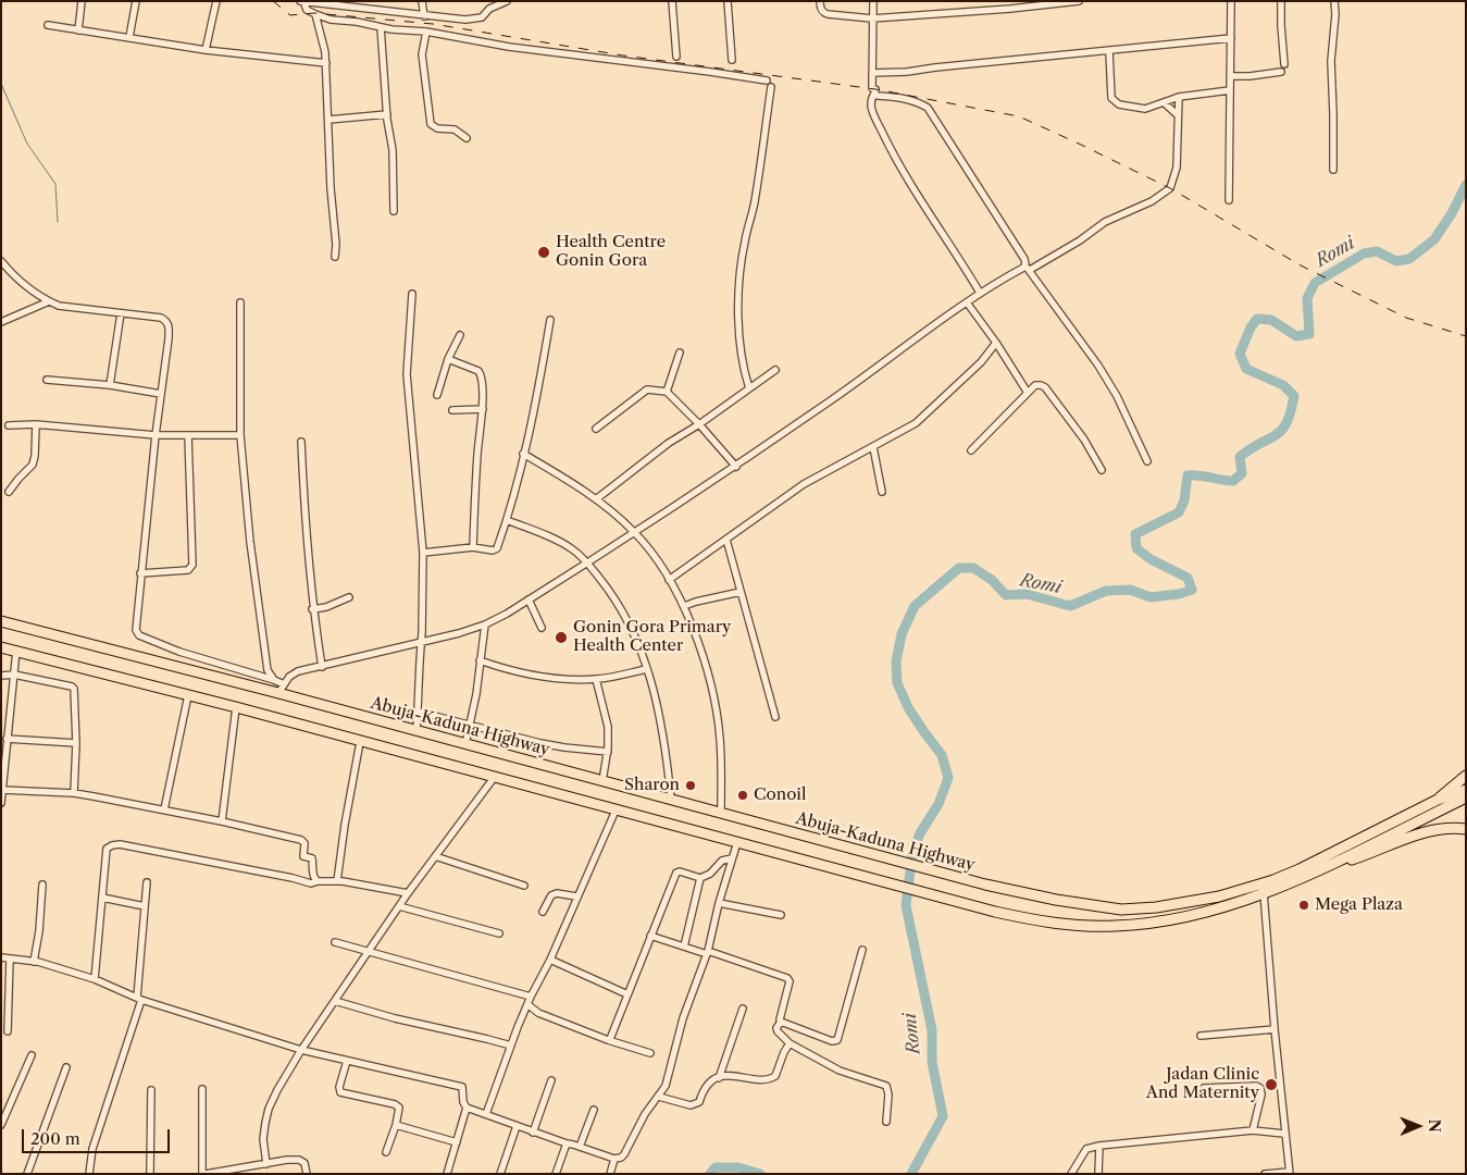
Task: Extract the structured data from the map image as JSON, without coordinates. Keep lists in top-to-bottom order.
{
  "streets": {
    "highway": ["Abuja-Kaduna Highway"]
  },
  "water": ["Romi"],
  "places": [
    "Health Centre Gonin Gora",
    "Gonin Gora Primary Health Center",
    "Sharon",
    "Conoil",
    "Mega Plaza",
    "Jadan Clinic And Maternity"
  ],
  "scale_bar": "200 m",
  "north": "right"
}
